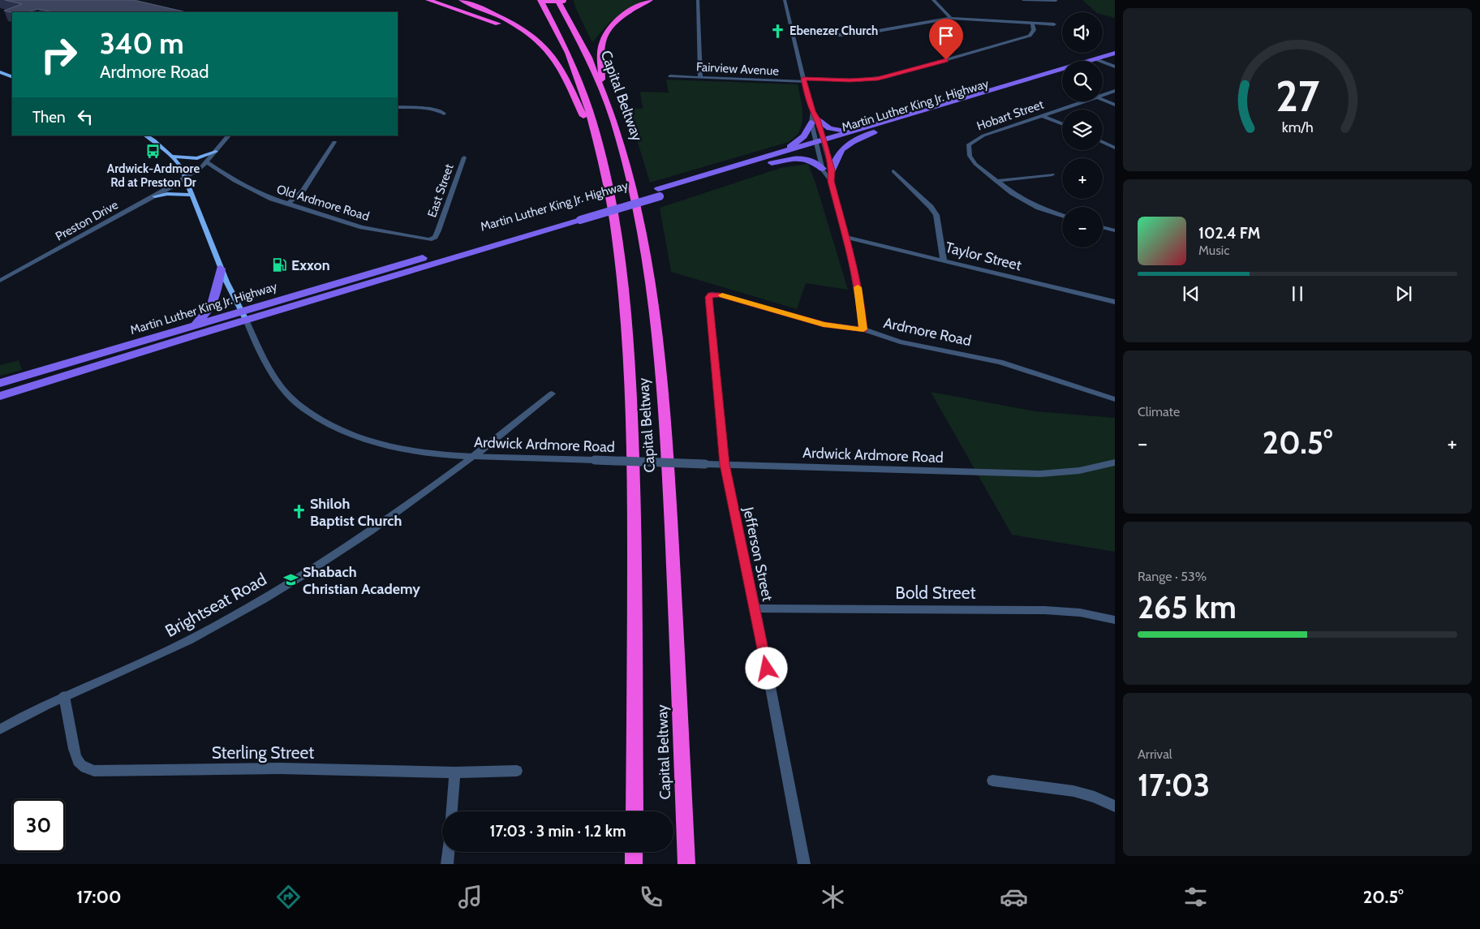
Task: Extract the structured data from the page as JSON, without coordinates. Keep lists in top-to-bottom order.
{
  "streets": {
    "highway": ["Capital Beltway"],
    "main road": ["Martin Luther King Jr. Highway", "Ardwick Ardmore Road"],
    "street": [
      "Fairview Avenue",
      "Hobart Street",
      "East Street",
      "Old Ardmore Road",
      "Preston Drive",
      "Taylor Street",
      "Ardmore Road",
      "Jefferson Street",
      "Bold Street",
      "Brightseat Road",
      "Sterling Street"
    ]
  },
  "crossings": [
    ["Martin Luther King Jr. Highway", "Ardwick Ardmore Road"],
    ["East Street", "Old Ardmore Road"],
    ["Old Ardmore Road", "Preston Drive"],
    ["Preston Drive", "Ardwick Ardmore Road"],
    ["Ardmore Road", "Jefferson Street"],
    ["Ardwick Ardmore Road", "Jefferson Street"],
    ["Ardwick Ardmore Road", "Brightseat Road"],
    ["Jefferson Street", "Bold Street"],
    ["Brightseat Road", "Sterling Street"]
  ],
  "places": {
    "church": ["Ebenezer Church", "Shiloh Baptist Church"],
    "bus stop": ["Ardwick-Ardmore Rd at Preston Dr"],
    "fuel station": ["Exxon"],
    "school or university": ["Shabach Christian Academy"]
  },
  "page": {
    "map_buttons": ["+", "−"],
    "turn": ["340 m", "Ardmore Road"],
    "then": "Then",
    "song": ["102.4 FM", "Music"],
    "tile": [
      "Climate",
      ["Range · 53%", "265 km"],
      ["Arrival", "17:03"]
    ],
    "heat": ["−", "20.5°", "+"],
    "limit": "30",
    "trip": "17:03 · 3 min · 1.2 km",
    "tabs": ["17:00", "20.5°"],
    "gauge": ["27", "km/h"]
  }
}
